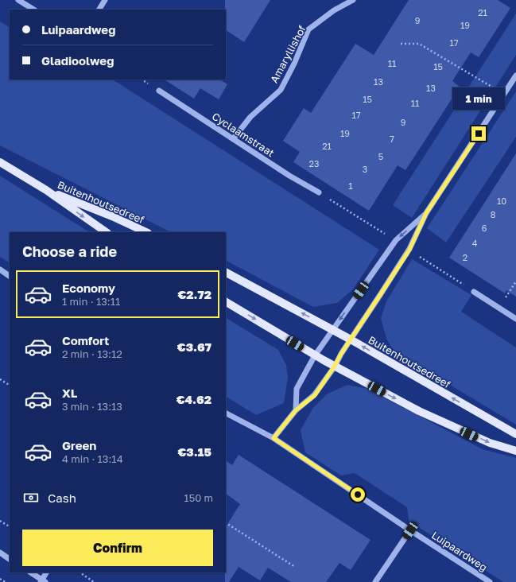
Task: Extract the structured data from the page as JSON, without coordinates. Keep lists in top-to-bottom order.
{
  "streets": {
    "main road": ["Buitenhoutsedreef"],
    "street": ["Amaryllishof", "Cyclaamstraat", "Luipaardweg"]
  },
  "crossings": [
    ["Amaryllishof", "Cyclaamstraat"]
  ],
  "house_numbers": [
    "21",
    "9",
    "19",
    "17",
    "11",
    "15",
    "13",
    "13",
    "15",
    "11",
    "17",
    "9",
    "19",
    "7",
    "21",
    "5",
    "23",
    "3",
    "1",
    "10",
    "8",
    "6",
    "4",
    "2"
  ],
  "page": {
    "banner": ["Luipaardweg", "Gladioolweg"],
    "bubble": "1 min",
    "heading": "Choose a ride",
    "list": [
      {
        "name": "Economy",
        "note": "1 min · 13:11",
        "value": "€2.72"
      },
      {
        "name": "Comfort",
        "note": "2 min · 13:12",
        "value": "€3.67"
      },
      {
        "name": "XL",
        "note": "3 min · 13:13",
        "value": "€4.62"
      },
      {
        "name": "Green",
        "note": "4 min · 13:14",
        "value": "€3.15"
      }
    ],
    "pay": ["Cash", "150 m"],
    "buttons": "Confirm"
  }
}
